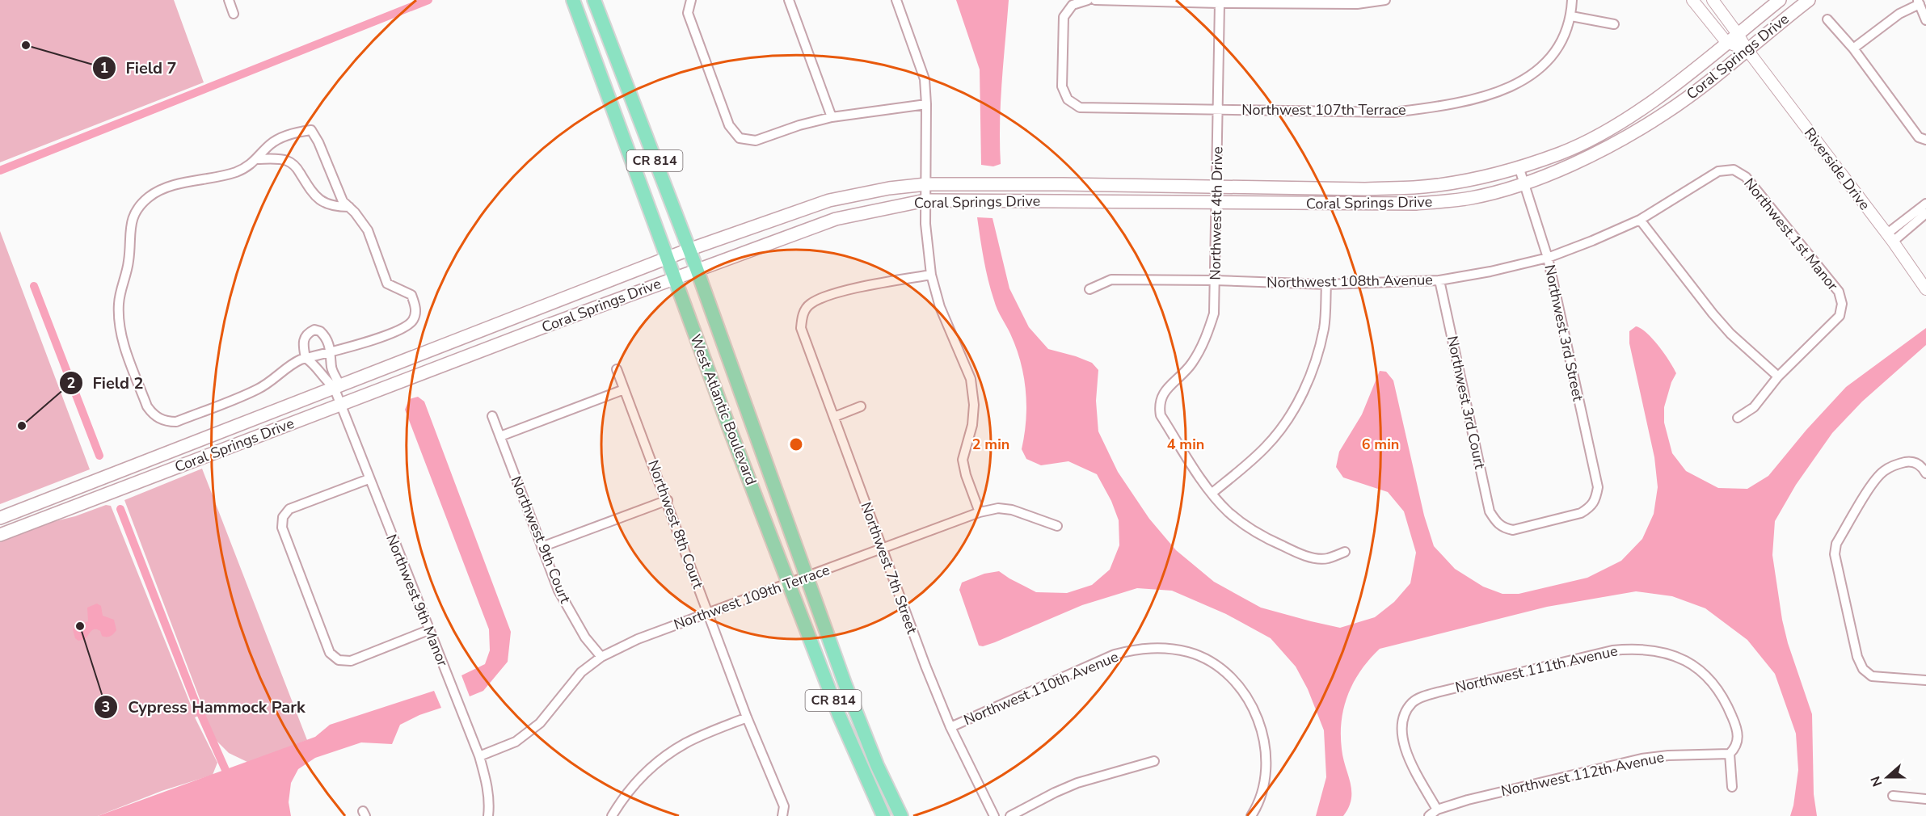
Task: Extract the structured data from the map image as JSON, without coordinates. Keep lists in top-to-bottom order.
{
  "streets": {
    "main road": ["Coral Springs Drive", "CR 814", "West Atlantic Boulevard"],
    "street": [
      "Northwest 107th Terrace",
      "Riverside Drive",
      "Northwest 4th Drive",
      "Northwest 1st Manor",
      "Northwest 108th Avenue",
      "Northwest 3rd Street",
      "Northwest 3rd Court",
      "Northwest 8th Court",
      "Northwest 9th Court",
      "Northwest 7th Street",
      "Northwest 109th Terrace",
      "Northwest 9th Manor",
      "Northwest 111th Avenue",
      "Northwest 110th Avenue",
      "Northwest 112th Avenue"
    ]
  },
  "crossings": [
    ["Coral Springs Drive", "Riverside Drive"],
    ["Coral Springs Drive", "Northwest 4th Drive"],
    ["Coral Springs Drive", "Northwest 3rd Street"],
    ["Coral Springs Drive", "West Atlantic Boulevard"],
    ["Coral Springs Drive", "Northwest 9th Manor"],
    ["Northwest 107th Terrace", "Northwest 4th Drive"],
    ["Northwest 4th Drive", "Northwest 108th Avenue"],
    ["Northwest 1st Manor", "Northwest 108th Avenue"],
    ["Northwest 108th Avenue", "Northwest 3rd Street"],
    ["Northwest 108th Avenue", "Northwest 3rd Court"],
    ["Northwest 3rd Street", "Northwest 3rd Court"],
    ["West Atlantic Boulevard", "Northwest 109th Terrace"],
    ["Northwest 8th Court", "Northwest 109th Terrace"],
    ["Northwest 9th Court", "Northwest 109th Terrace"],
    ["Northwest 7th Street", "Northwest 109th Terrace"],
    ["Northwest 7th Street", "Northwest 110th Avenue"],
    ["Northwest 109th Terrace", "Northwest 9th Manor"],
    ["Northwest 111th Avenue", "Northwest 112th Avenue"]
  ],
  "places": ["Field 7", "Field 2", "Cypress Hammock Park"],
  "north": "left",
  "rings": ["2 min", "4 min", "6 min"]
}
